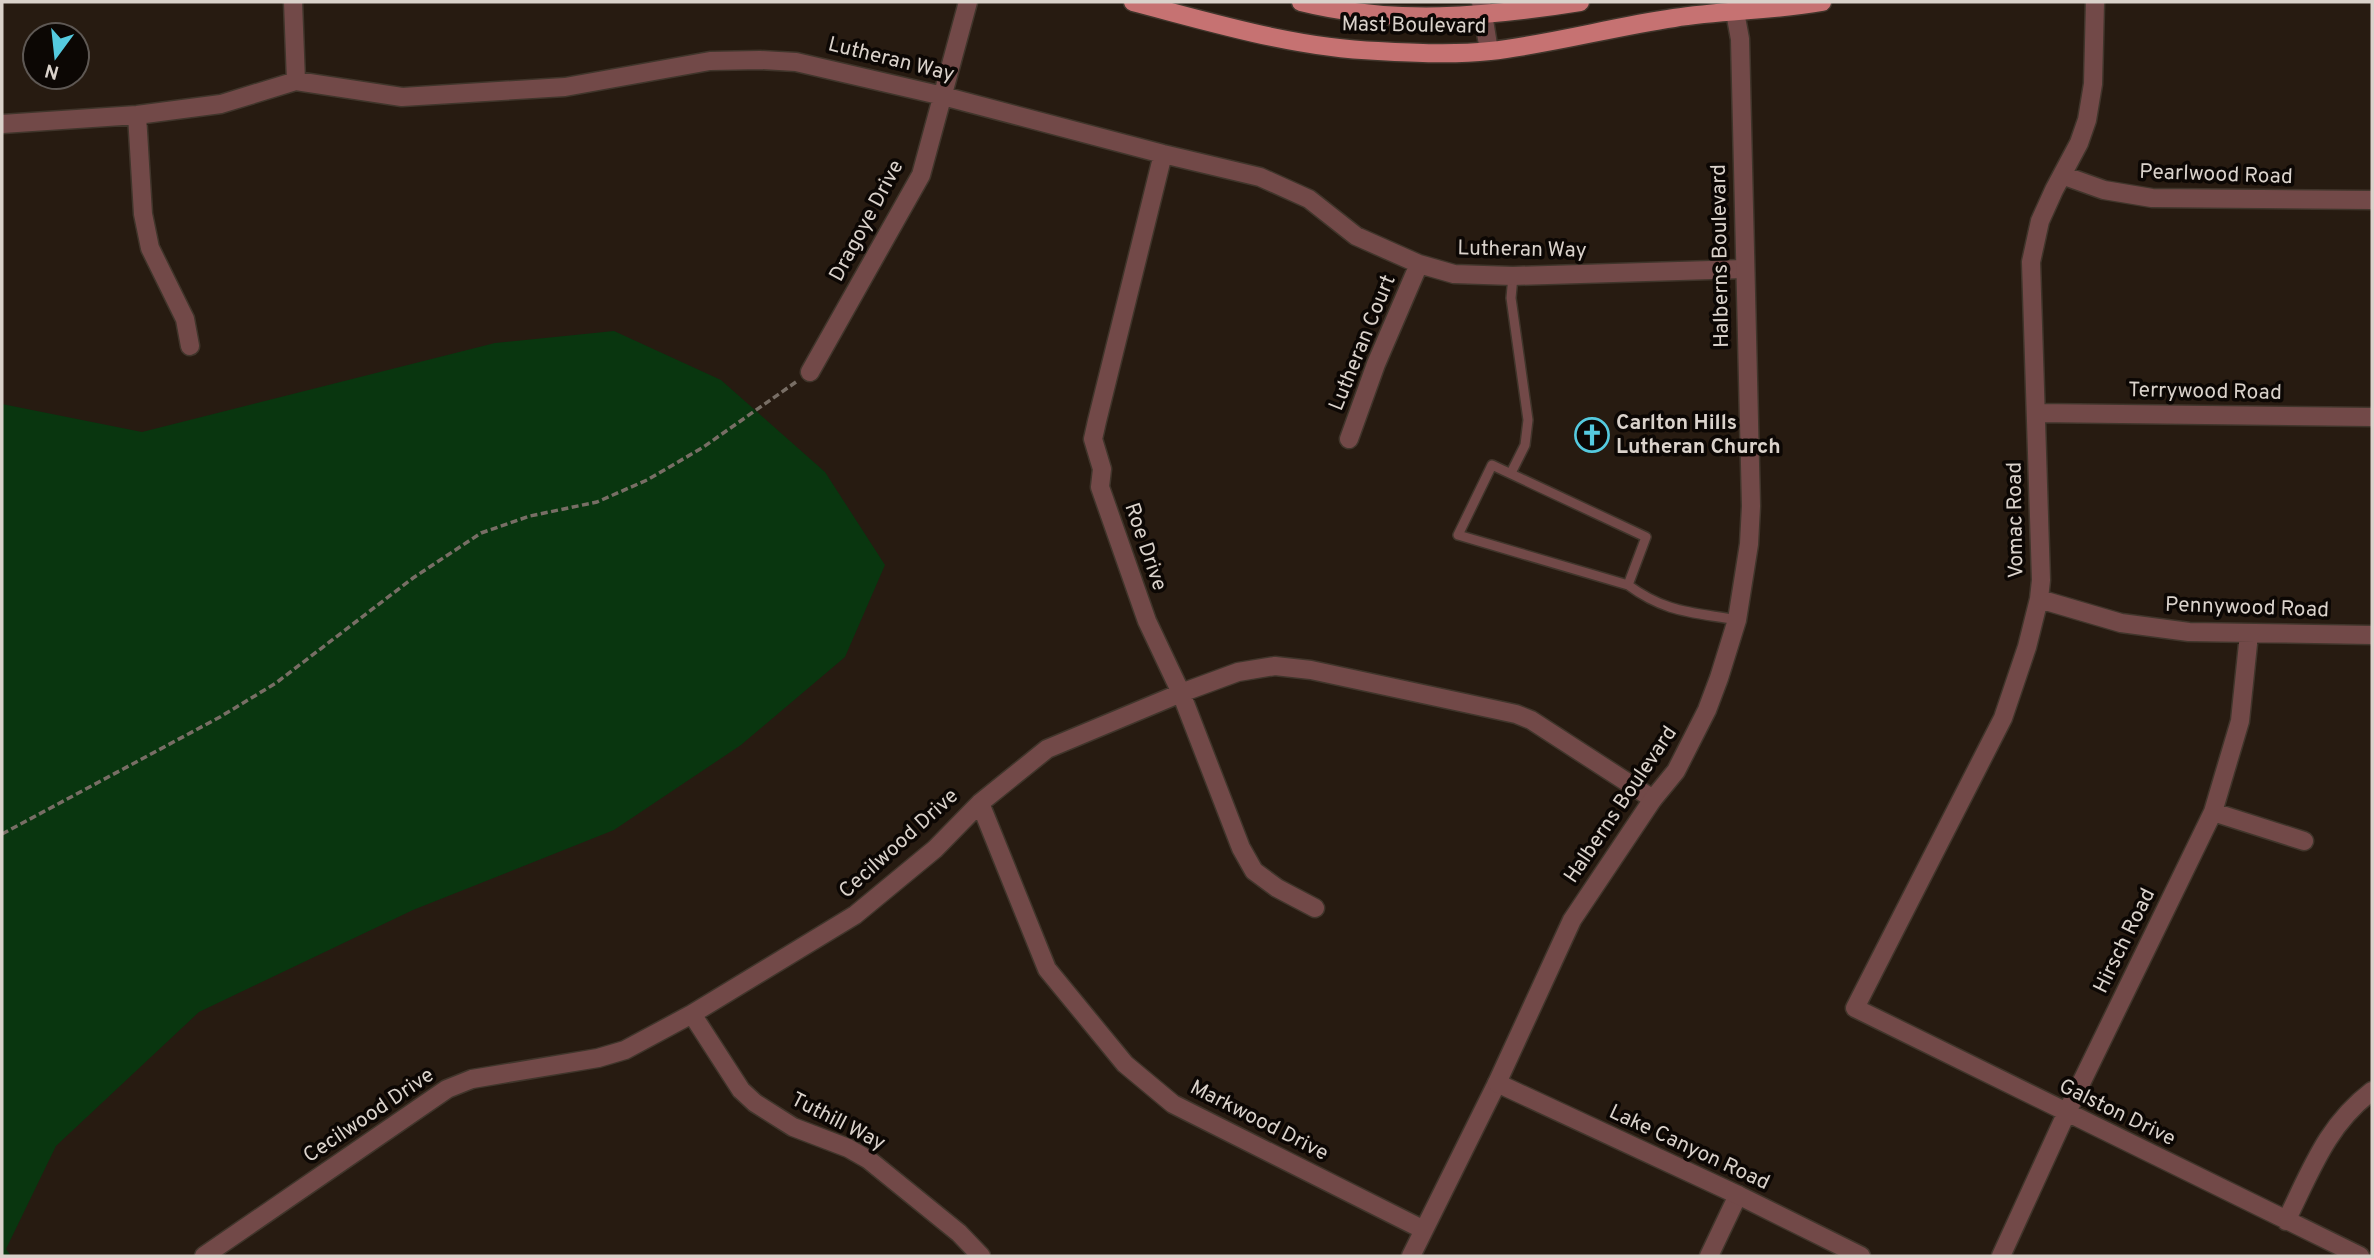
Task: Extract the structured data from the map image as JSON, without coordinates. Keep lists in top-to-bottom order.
{
  "streets": {
    "main road": ["Mast Boulevard"],
    "street": [
      "Lutheran Way",
      "Pearlwood Road",
      "Dragoye Drive",
      "Halberns Boulevard",
      "Lutheran Court",
      "Terrywood Road",
      "Vomac Road",
      "Roe Drive",
      "Pennywood Road",
      "Cecilwood Drive",
      "Hirsch Road",
      "Galston Drive",
      "Markwood Drive",
      "Tuthill Way",
      "Lake Canyon Road"
    ]
  },
  "crossings": [
    ["Mast Boulevard", "Halberns Boulevard"],
    ["Lutheran Way", "Dragoye Drive"],
    ["Lutheran Way", "Halberns Boulevard"],
    ["Lutheran Way", "Lutheran Court"],
    ["Lutheran Way", "Roe Drive"],
    ["Pearlwood Road", "Vomac Road"],
    ["Halberns Boulevard", "Cecilwood Drive"],
    ["Halberns Boulevard", "Markwood Drive"],
    ["Halberns Boulevard", "Lake Canyon Road"],
    ["Terrywood Road", "Vomac Road"],
    ["Vomac Road", "Pennywood Road"],
    ["Vomac Road", "Galston Drive"],
    ["Roe Drive", "Cecilwood Drive"],
    ["Pennywood Road", "Hirsch Road"],
    ["Cecilwood Drive", "Markwood Drive"],
    ["Cecilwood Drive", "Tuthill Way"],
    ["Hirsch Road", "Galston Drive"]
  ],
  "places": {
    "church": ["Carlton Hills Lutheran Church"]
  },
  "north": "bottom"
}
